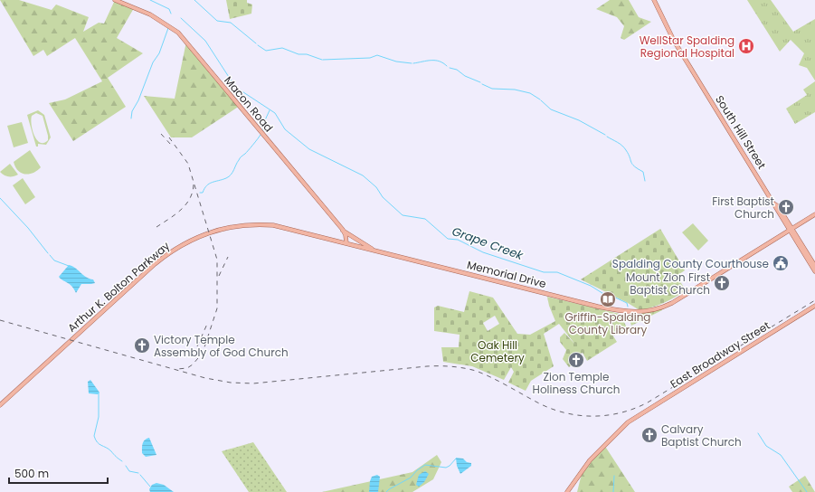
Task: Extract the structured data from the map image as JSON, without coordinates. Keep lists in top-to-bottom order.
{
  "streets": {
    "main road": [
      "Macon Road",
      "South Hill Street",
      "Memorial Drive",
      "Arthur K. Bolton Parkway",
      "East Broadway Street"
    ]
  },
  "crossings": [
    ["Macon Road", "Memorial Drive"],
    ["South Hill Street", "Memorial Drive"],
    ["Memorial Drive", "Arthur K. Bolton Parkway"]
  ],
  "water": ["Grape Creek"],
  "parks": ["Oak Hill Cemetery"],
  "places": {
    "hospital": ["WellStar Spalding Regional Hospital"],
    "church": [
      "First Baptist Church",
      "Mount Zion First Baptist Church",
      "Victory Temple Assembly of God Church",
      "Zion Temple Holiness Church",
      "Calvary Baptist Church"
    ],
    "public building": ["Spalding County Courthouse"],
    "library": ["Griffin-Spalding County Library"]
  },
  "scale_bar": "500 m"
}
